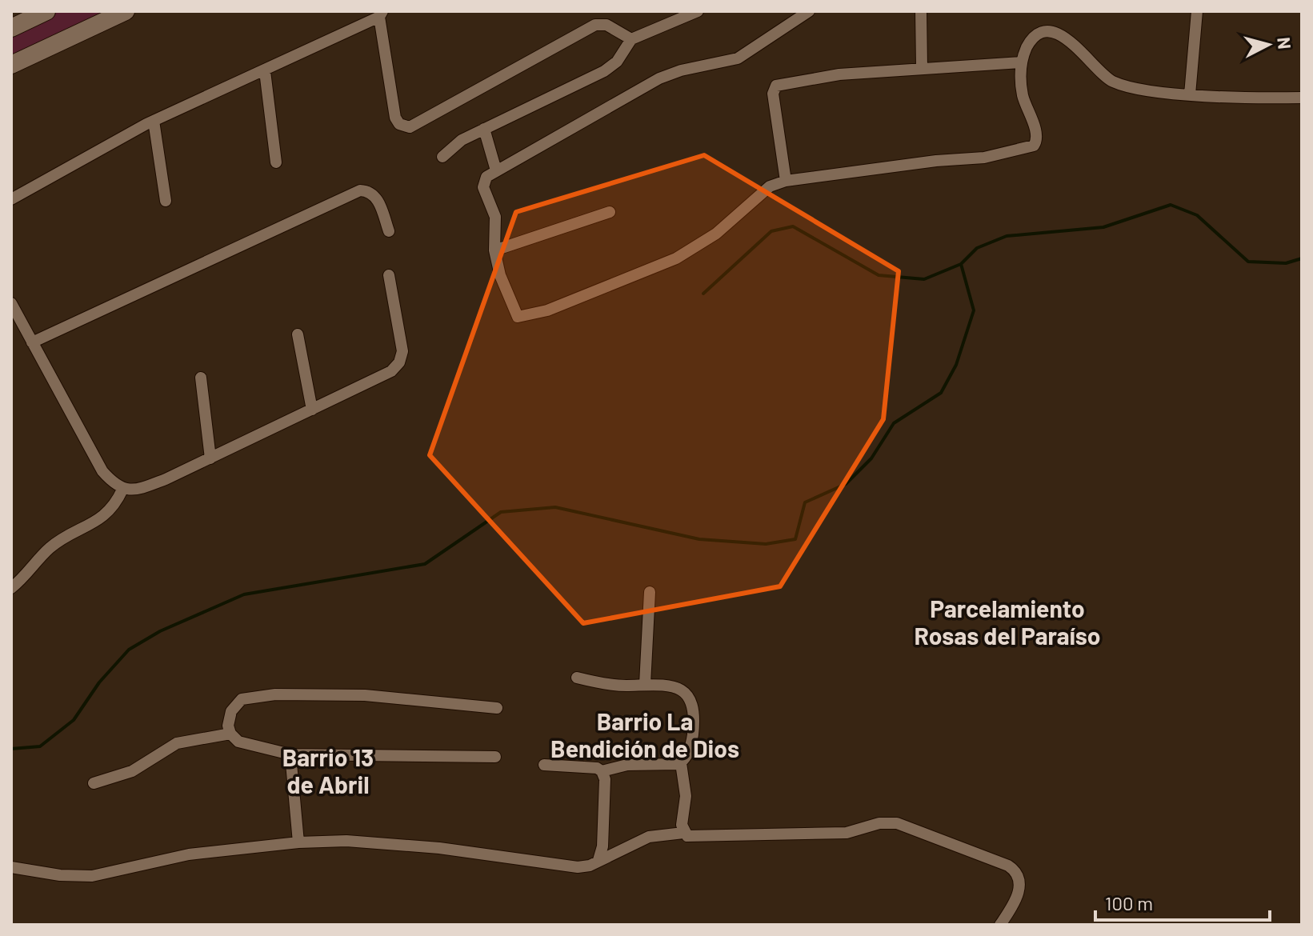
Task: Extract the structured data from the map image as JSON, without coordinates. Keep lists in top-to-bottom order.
{
  "districts": ["Parcelamiento Rosas del Paraíso", "Barrio La Bendición de Dios", "Barrio 13 de Abril"],
  "scale_bar": "100 m",
  "north": "right"
}
